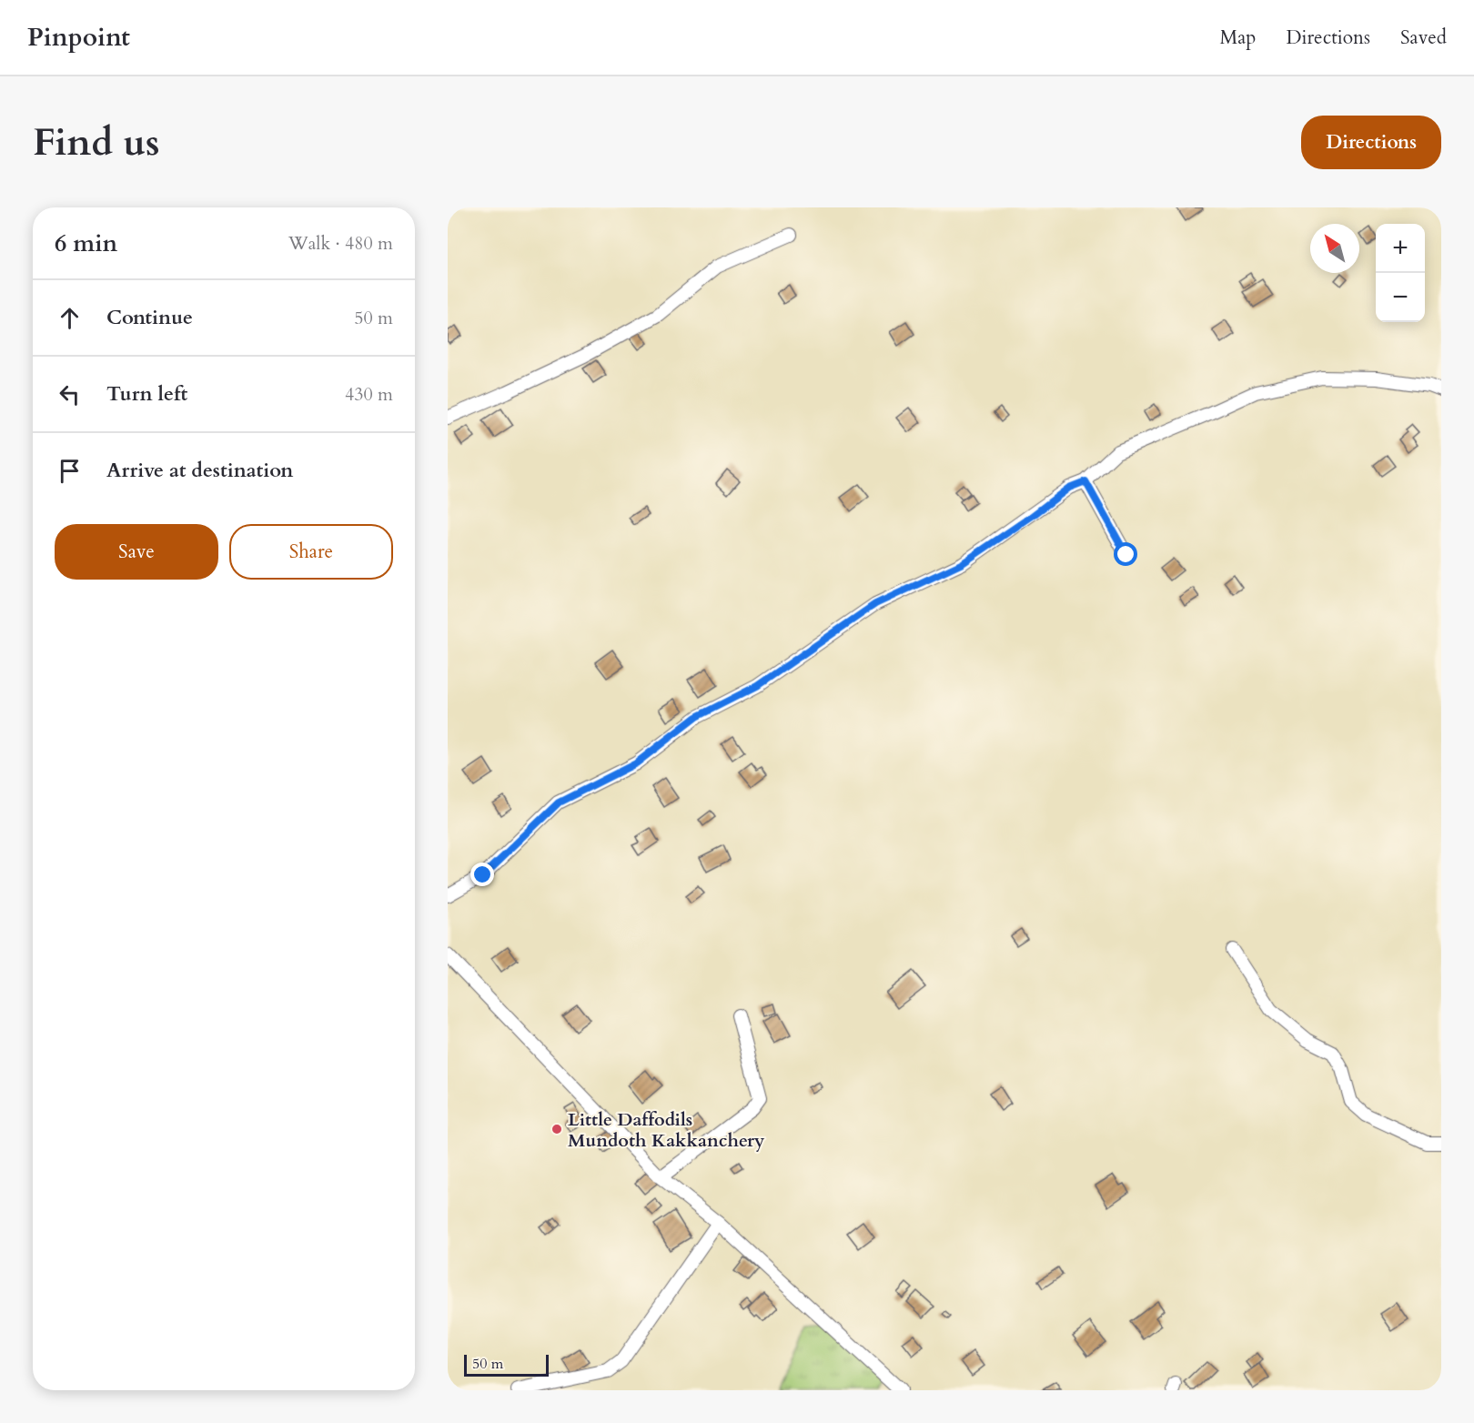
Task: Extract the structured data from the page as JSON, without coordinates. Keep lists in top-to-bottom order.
{
  "places": ["Little Daffodils Mundoth Kakkanchery"],
  "scale_bar": "50 m",
  "north": "top left",
  "page": {
    "header": "Pinpoint",
    "nav": ["Map", "Directions", "Saved"],
    "buttons": [
      "Directions",
      ["Save", "Share"]
    ],
    "title": "Find us",
    "heading": ["6 min", "Walk · 480 m"],
    "map_buttons": ["+", "−"],
    "list": [
      ["Continue", "50 m"],
      ["Turn left", "430 m"],
      "Arrive at destination"
    ],
    "scale": "50 m"
  }
}
